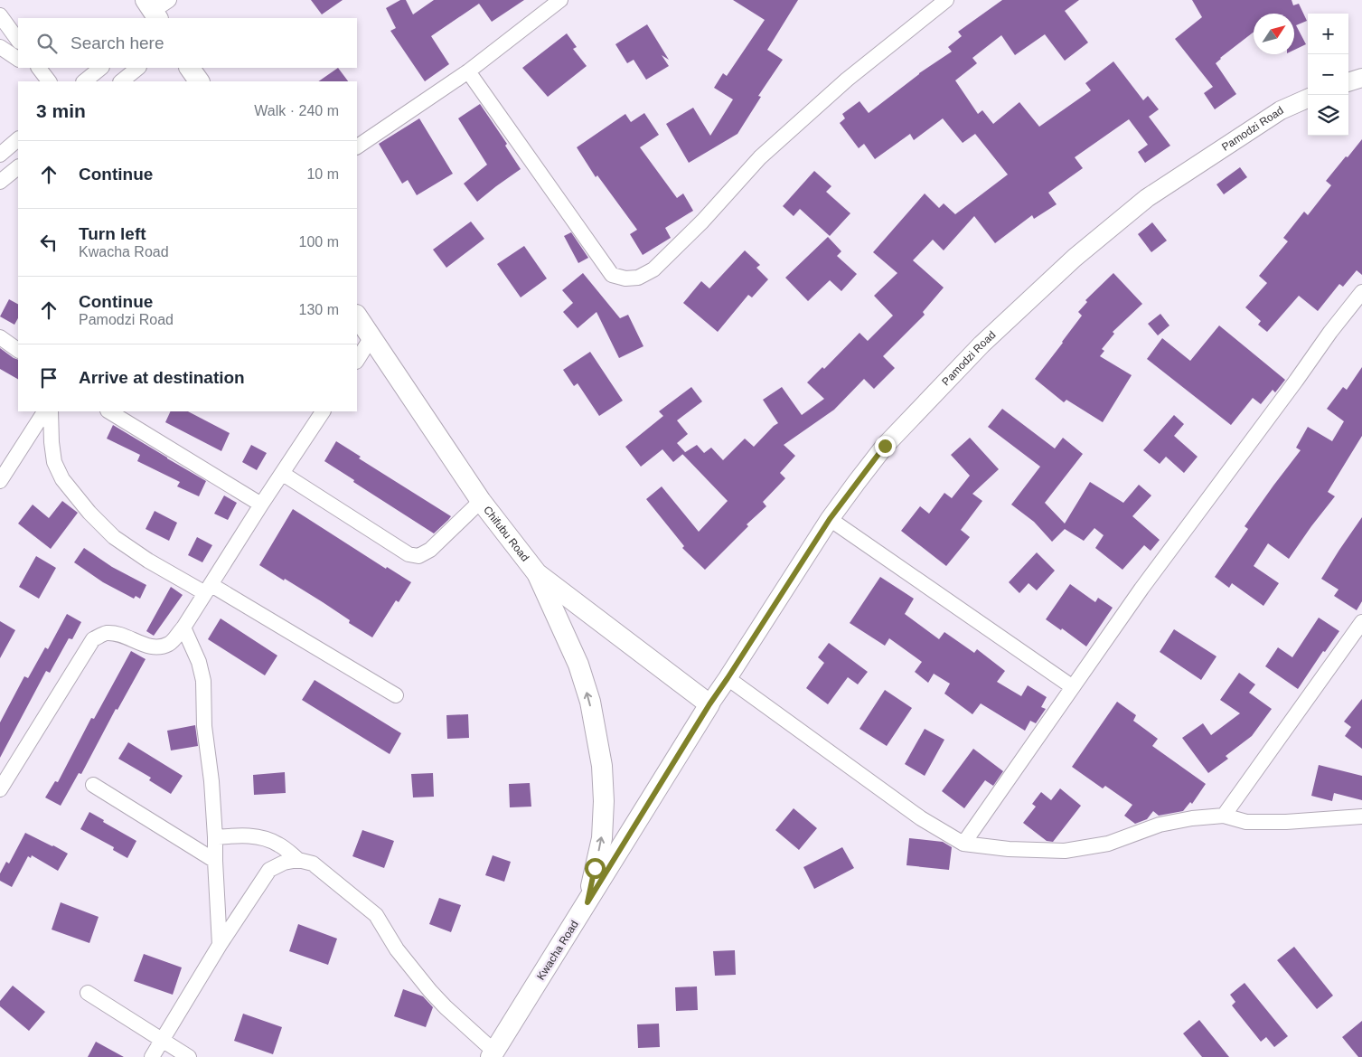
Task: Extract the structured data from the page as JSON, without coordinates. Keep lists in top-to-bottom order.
{
  "streets": {
    "main road": ["Chifubu Road", "Kwacha Road"],
    "street": ["Pamodzi Road"]
  },
  "crossings": [
    ["Pamodzi Road", "Chifubu Road"],
    ["Pamodzi Road", "Kwacha Road"],
    ["Chifubu Road", "Kwacha Road"]
  ],
  "north": "top right",
  "page": {
    "map_buttons": ["+", "−"],
    "search": "Search here",
    "heading": ["3 min", "Walk · 240 m"],
    "list": [
      ["Continue", "10 m"],
      ["Turn left", "Kwacha Road", "100 m"],
      ["Continue", "Pamodzi Road", "130 m"],
      "Arrive at destination"
    ]
  }
}
